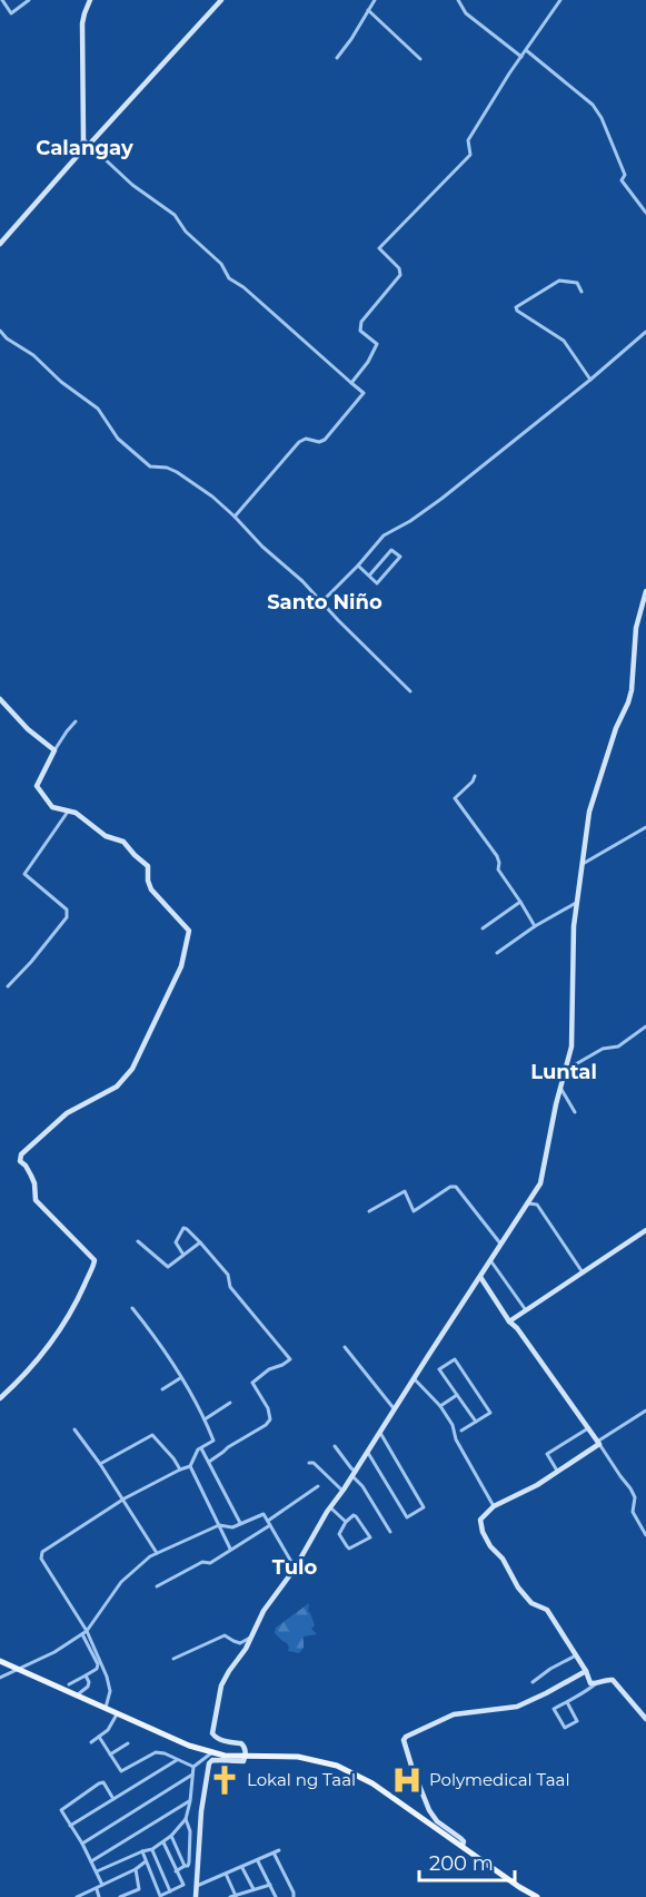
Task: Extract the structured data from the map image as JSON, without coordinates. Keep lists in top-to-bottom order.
{
  "districts": [
    "Calangay",
    "Santo Niño",
    "Luntal",
    "Tulo"
  ],
  "places": {
    "church": ["Lokal ng Taal"],
    "hospital": ["Polymedical Taal"]
  },
  "scale_bar": "200 m"
}
